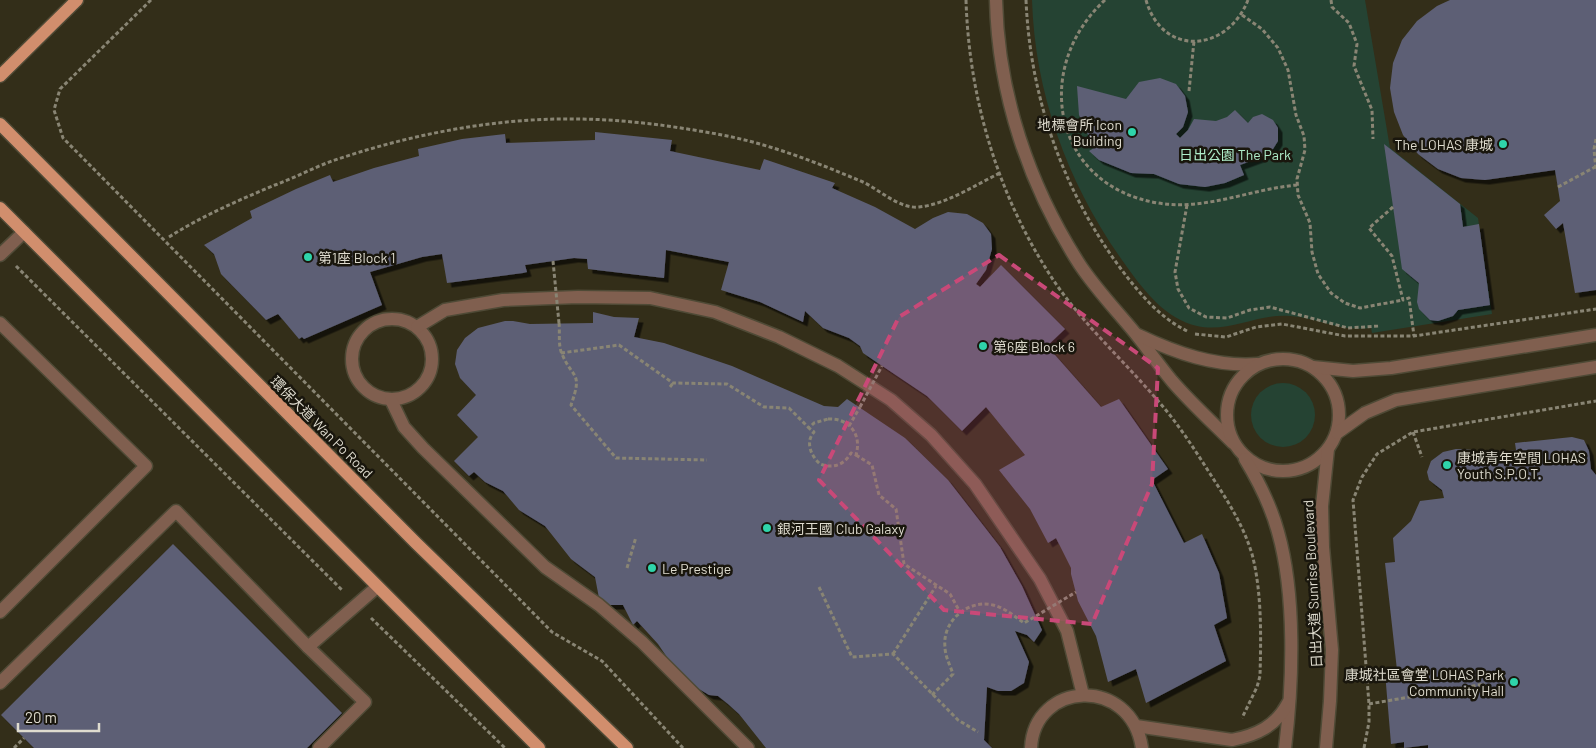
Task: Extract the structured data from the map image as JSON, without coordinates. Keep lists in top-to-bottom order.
{
  "streets": {
    "main road": ["環保大道 Wan Po Road"],
    "street": ["日出大道 Sunrise Boulevard"]
  },
  "parks": ["日出公園 The Park"],
  "places": [
    "地標會所 Icon Building",
    "The LOHAS 康城",
    "第1座 Block 1",
    "第6座 Block 6",
    "康城青年空間 LOHAS Youth S.P.O.T.",
    "銀河王國 Club Galaxy",
    "Le Prestige",
    "康城社區會堂 LOHAS Park Community Hall"
  ],
  "scale_bar": "20 m"
}
